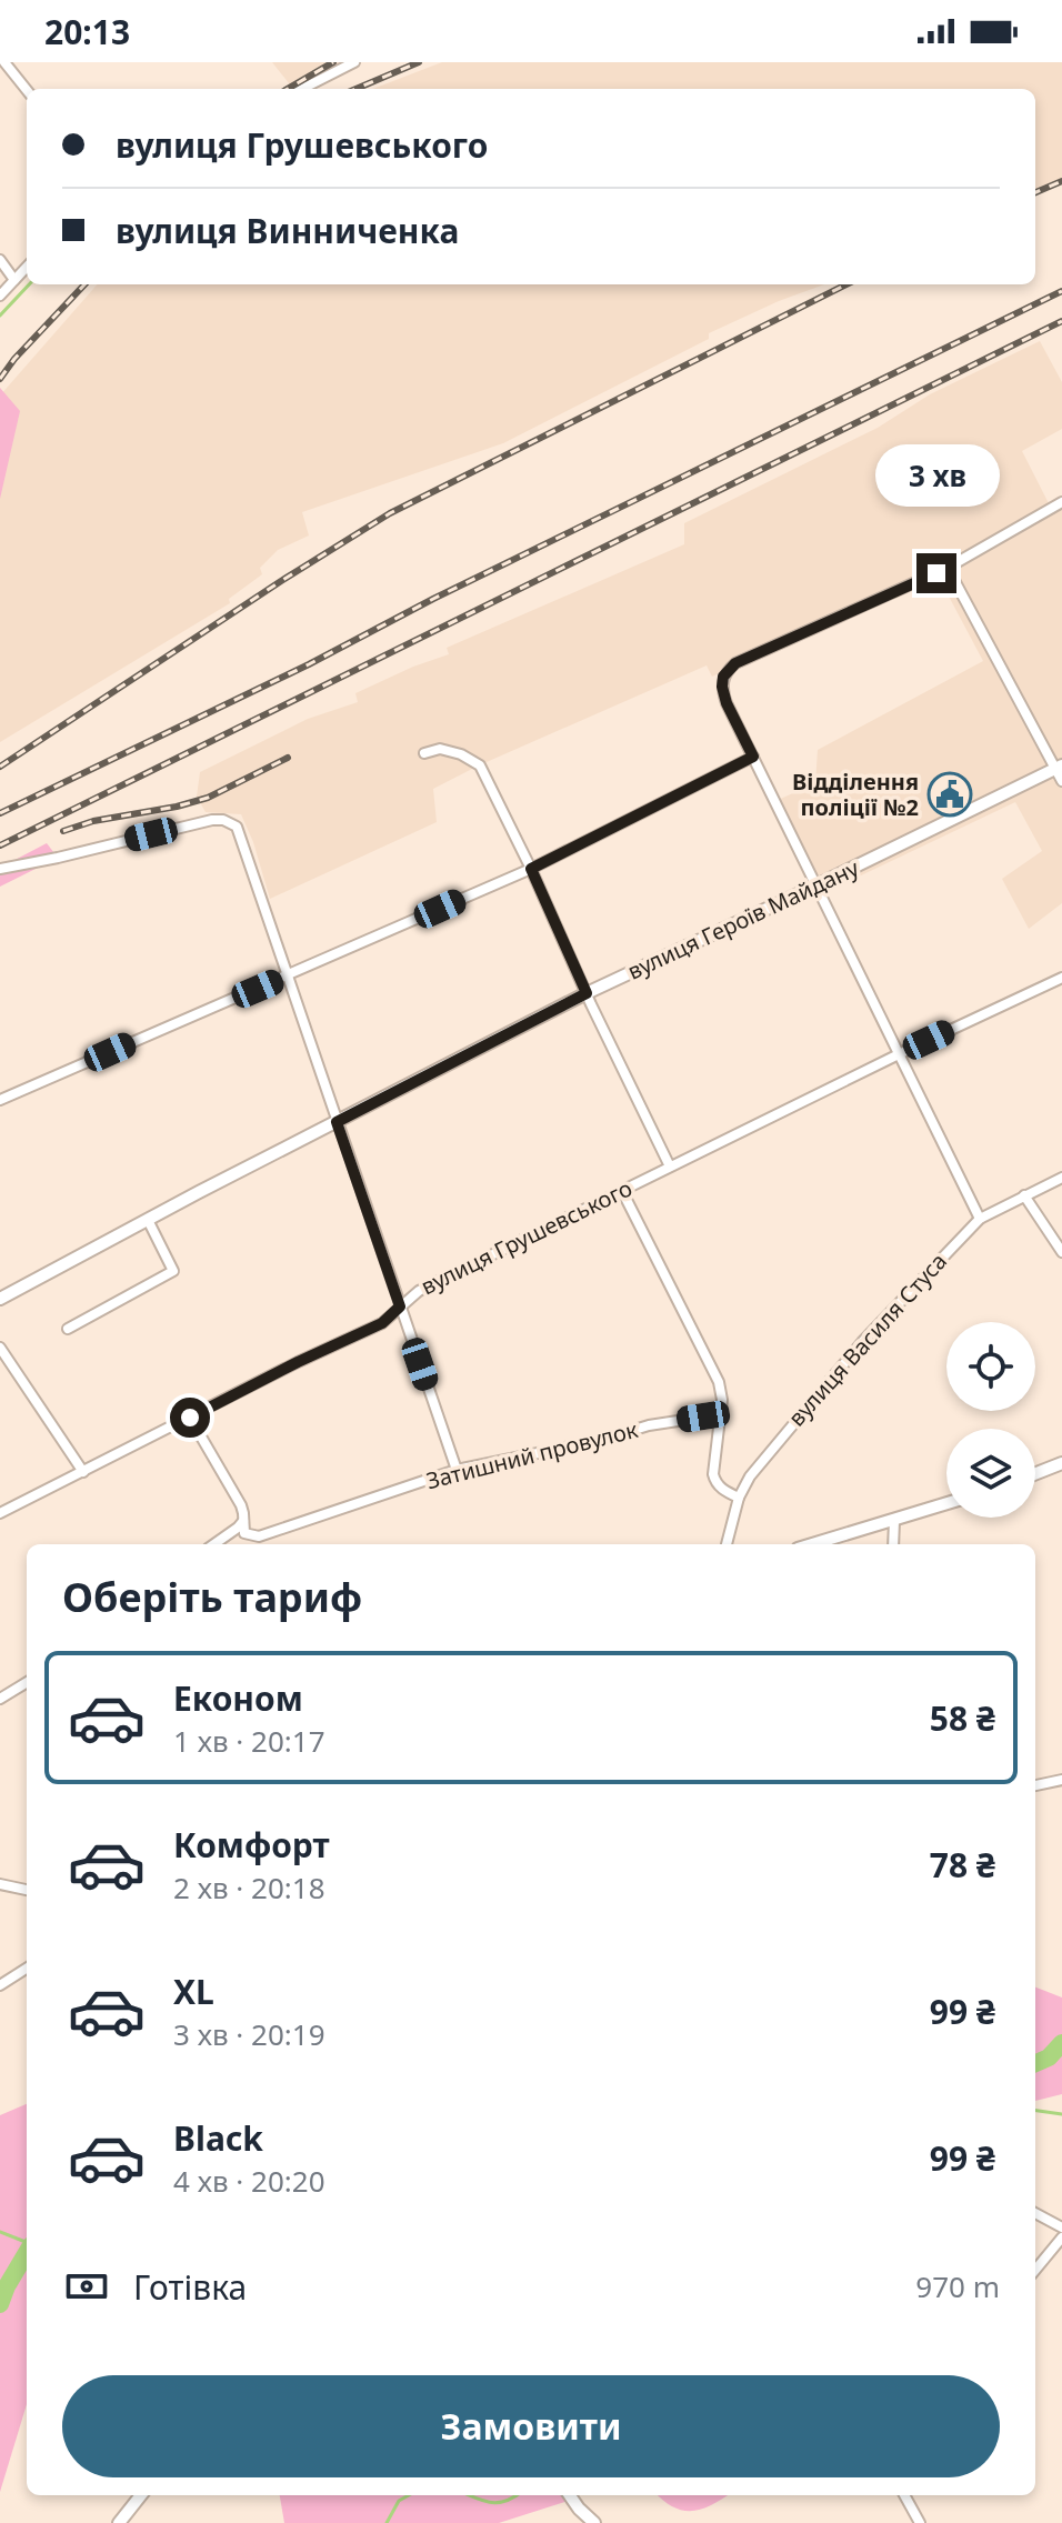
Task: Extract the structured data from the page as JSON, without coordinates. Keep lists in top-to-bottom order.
{
  "streets": {
    "street": [
      "вулиця Героїв Майдану",
      "вулиця Грушевського",
      "вулиця Василя Стуса",
      "Затишний провулок"
    ]
  },
  "places": {
    "public building": ["Відділення поліції №2"]
  },
  "page": {
    "status": "20:13",
    "banner": ["вулиця Грушевського", "вулиця Винниченка"],
    "bubble": "3 хв",
    "heading": "Оберіть тариф",
    "list": [
      {
        "name": "Економ",
        "note": "1 хв · 20:17",
        "value": "58 ₴"
      },
      {
        "name": "Комфорт",
        "note": "2 хв · 20:18",
        "value": "78 ₴"
      },
      {
        "name": "XL",
        "note": "3 хв · 20:19",
        "value": "99 ₴"
      },
      {
        "name": "Black",
        "note": "4 хв · 20:20",
        "value": "99 ₴"
      }
    ],
    "pay": ["Готівка", "970 m"],
    "buttons": "Замовити"
  }
}
